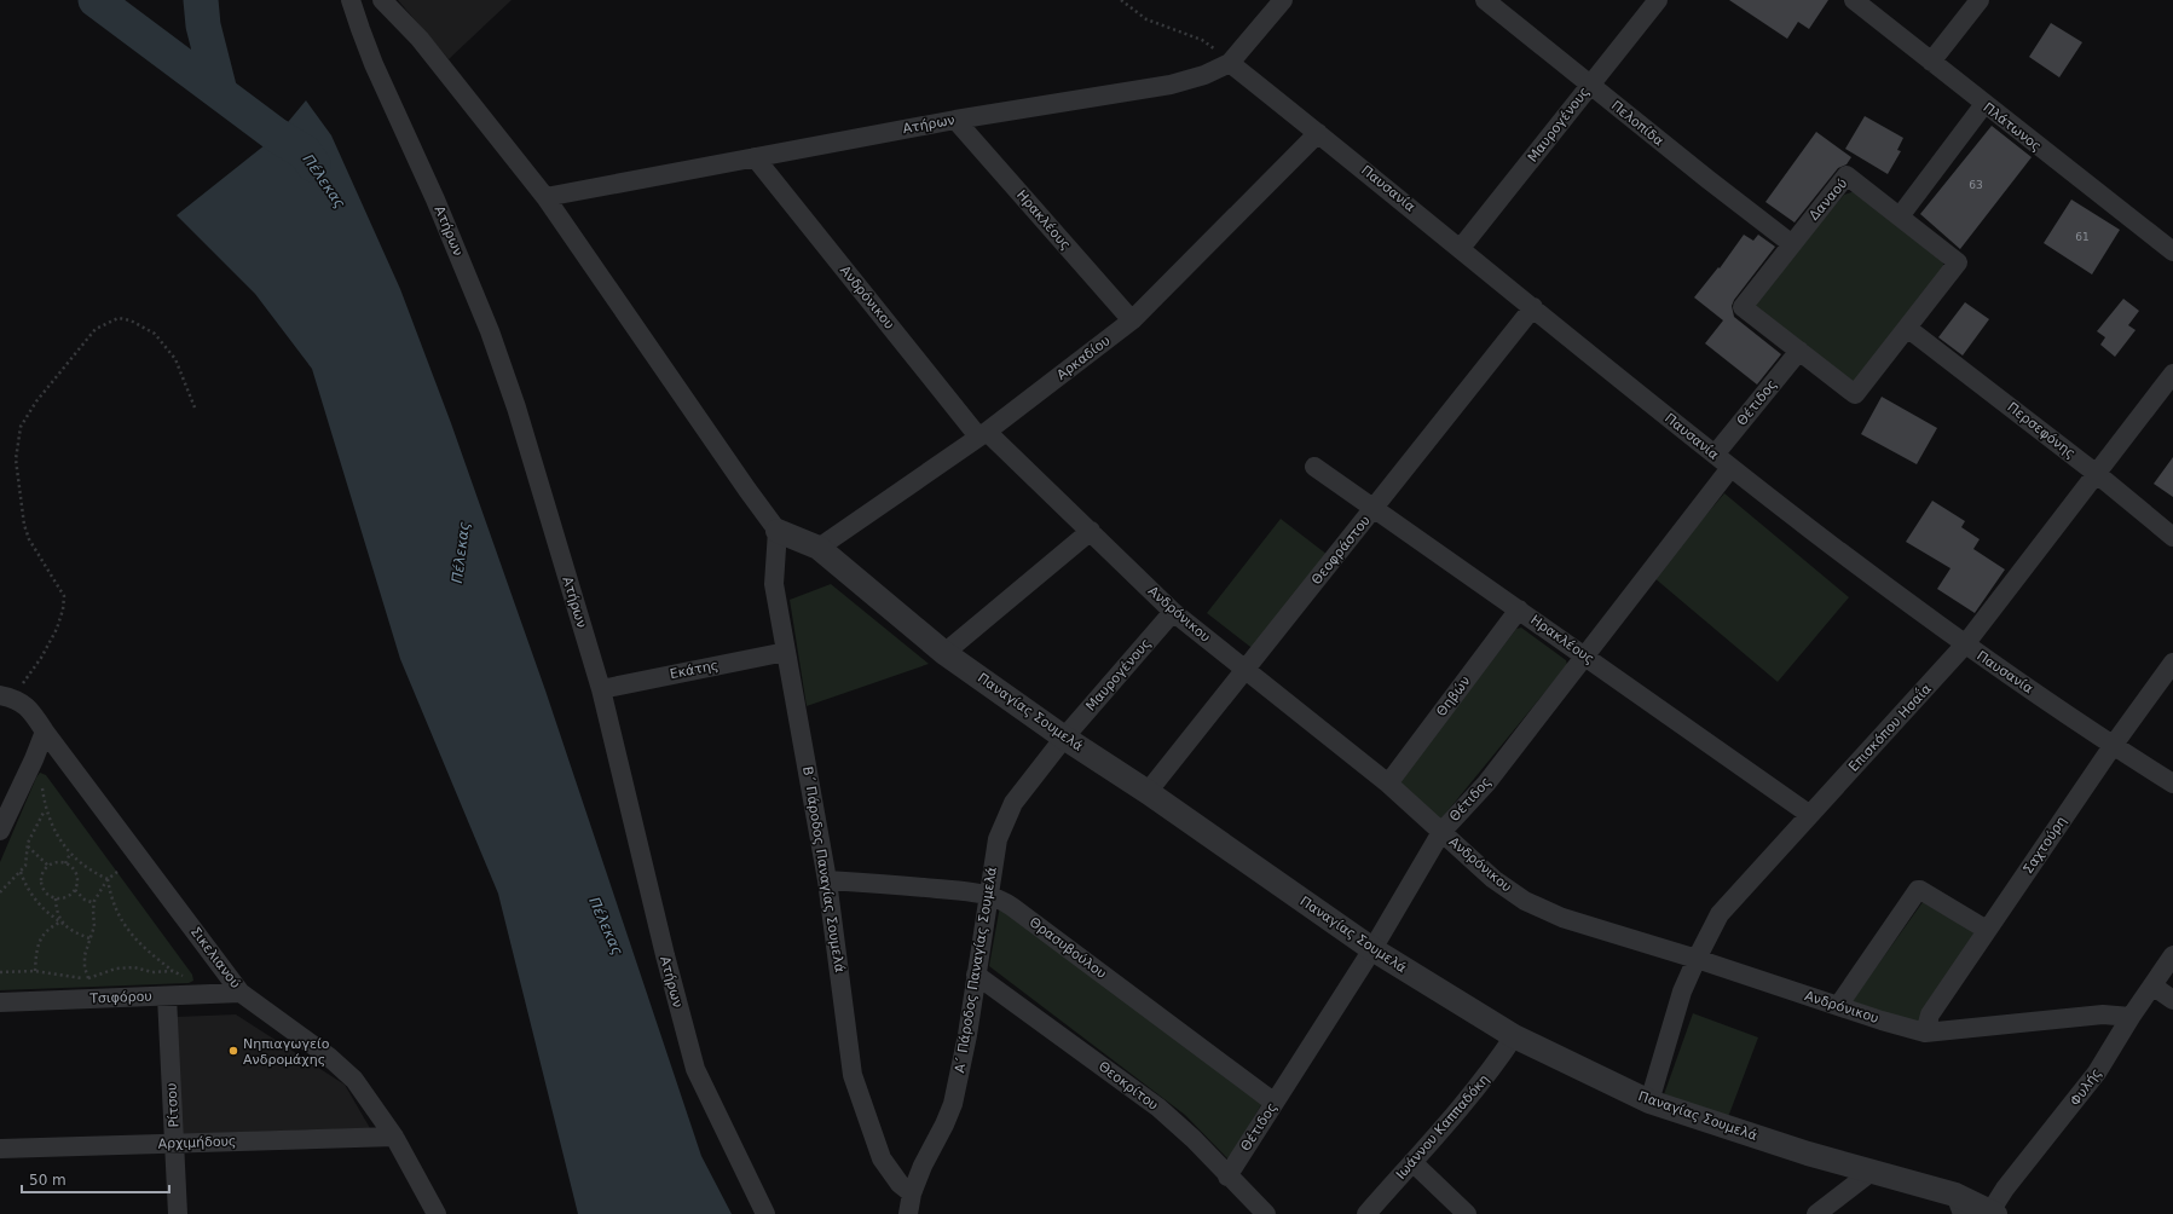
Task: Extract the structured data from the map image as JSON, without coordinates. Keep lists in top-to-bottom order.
{
  "streets": {
    "street": [
      "Πελοπίδα",
      "Ατήρων",
      "Μαυρογένους",
      "Πλάτωνος",
      "Παυσανία",
      "Δαναού",
      "Ηρακλέους",
      "Ανδρόνικου",
      "Αρκαδίου",
      "Θέτιδος",
      "Περσεφόνης",
      "Θεοφράστου",
      "Εκάτης",
      "Θηβών",
      "Παναγίας Σουμελά",
      "Επισκόπου Ησαΐα",
      "Σαχτούρη",
      "Β΄ Πάροδος Παναγίας Σουμελά",
      "Θρασυβούλου",
      "Σικελιανού",
      "Α΄ Πάροδος Παναγίας Σουμελά",
      "Τσιφόρου",
      "Θεοκρίτου",
      "Φυλής",
      "Ρίτσου",
      "Ιωάννου Καππαδόκη",
      "Αρχιμήδους"
    ]
  },
  "crossings": [
    ["Πελοπίδα", "Μαυρογένους"],
    ["Πελοπίδα", "Δαναού"],
    ["Ατήρων", "Παυσανία"],
    ["Ατήρων", "Ηρακλέους"],
    ["Ατήρων", "Ανδρόνικου"],
    ["Ατήρων", "Εκάτης"],
    ["Μαυρογένους", "Παυσανία"],
    ["Μαυρογένους", "Ανδρόνικου"],
    ["Μαυρογένους", "Παναγίας Σουμελά"],
    ["Μαυρογένους", "Α΄ Πάροδος Παναγίας Σουμελά"],
    ["Παυσανία", "Αρκαδίου"],
    ["Παυσανία", "Θέτιδος"],
    ["Παυσανία", "Θεοφράστου"],
    ["Παυσανία", "Επισκόπου Ησαΐα"],
    ["Παυσανία", "Σαχτούρη"],
    ["Δαναού", "Θέτιδος"],
    ["Δαναού", "Περσεφόνης"],
    ["Ηρακλέους", "Αρκαδίου"],
    ["Ηρακλέους", "Θέτιδος"],
    ["Ηρακλέους", "Θεοφράστου"],
    ["Ηρακλέους", "Θηβών"],
    ["Ηρακλέους", "Επισκόπου Ησαΐα"],
    ["Ανδρόνικου", "Αρκαδίου"],
    ["Ανδρόνικου", "Θέτιδος"],
    ["Ανδρόνικου", "Θεοφράστου"],
    ["Ανδρόνικου", "Θηβών"],
    ["Ανδρόνικου", "Επισκόπου Ησαΐα"],
    ["Ανδρόνικου", "Σαχτούρη"],
    ["Ανδρόνικου", "Φυλής"],
    ["Αρκαδίου", "Παναγίας Σουμελά"],
    ["Θέτιδος", "Παναγίας Σουμελά"],
    ["Θέτιδος", "Θρασυβούλου"],
    ["Θέτιδος", "Θεοκρίτου"],
    ["Περσεφόνης", "Επισκόπου Ησαΐα"],
    ["Θεοφράστου", "Παναγίας Σουμελά"],
    ["Εκάτης", "Β΄ Πάροδος Παναγίας Σουμελά"],
    ["Παναγίας Σουμελά", "Επισκόπου Ησαΐα"],
    ["Παναγίας Σουμελά", "Β΄ Πάροδος Παναγίας Σουμελά"],
    ["Παναγίας Σουμελά", "Α΄ Πάροδος Παναγίας Σουμελά"],
    ["Παναγίας Σουμελά", "Φυλής"],
    ["Παναγίας Σουμελά", "Ιωάννου Καππαδόκη"],
    ["Β΄ Πάροδος Παναγίας Σουμελά", "Θρασυβούλου"],
    ["Β΄ Πάροδος Παναγίας Σουμελά", "Α΄ Πάροδος Παναγίας Σουμελά"],
    ["Θρασυβούλου", "Α΄ Πάροδος Παναγίας Σουμελά"],
    ["Σικελιανού", "Τσιφόρου"],
    ["Σικελιανού", "Αρχιμήδους"],
    ["Α΄ Πάροδος Παναγίας Σουμελά", "Θεοκρίτου"],
    ["Τσιφόρου", "Ρίτσου"],
    ["Ρίτσου", "Αρχιμήδους"]
  ],
  "water": ["Πέλεκας"],
  "places": ["Νηπιαγωγείο Ανδρομάχης"],
  "house_numbers": ["63", "61"],
  "scale_bar": "50 m"
}
